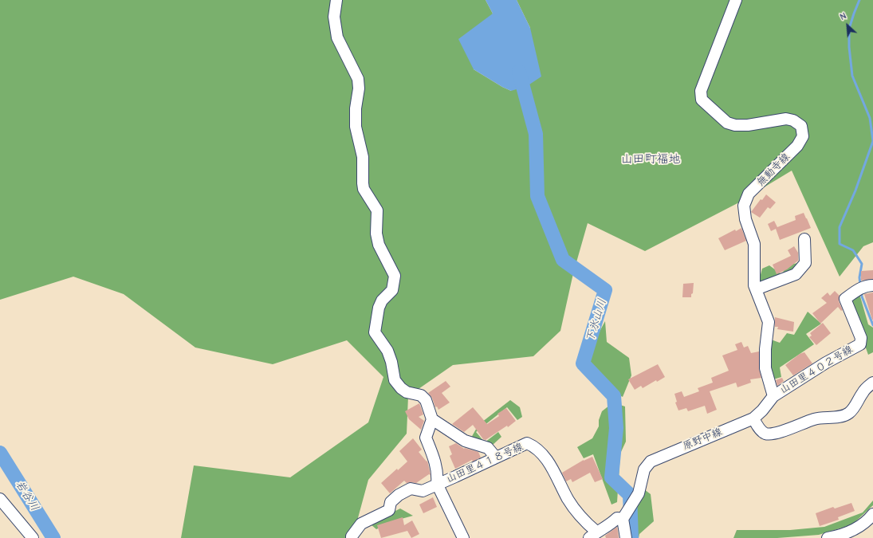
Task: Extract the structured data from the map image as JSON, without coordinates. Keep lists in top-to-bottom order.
{
  "streets": {
    "street": [
      "無動寺線",
      "山田里４０２号線",
      "原野中線",
      "山田里４１８号線"
    ]
  },
  "crossings": [
    ["無動寺線", "山田里４０２号線"]
  ],
  "districts": ["山田町福地"],
  "water": ["下氷山川", "岩谷川"],
  "north": "top left"
}
